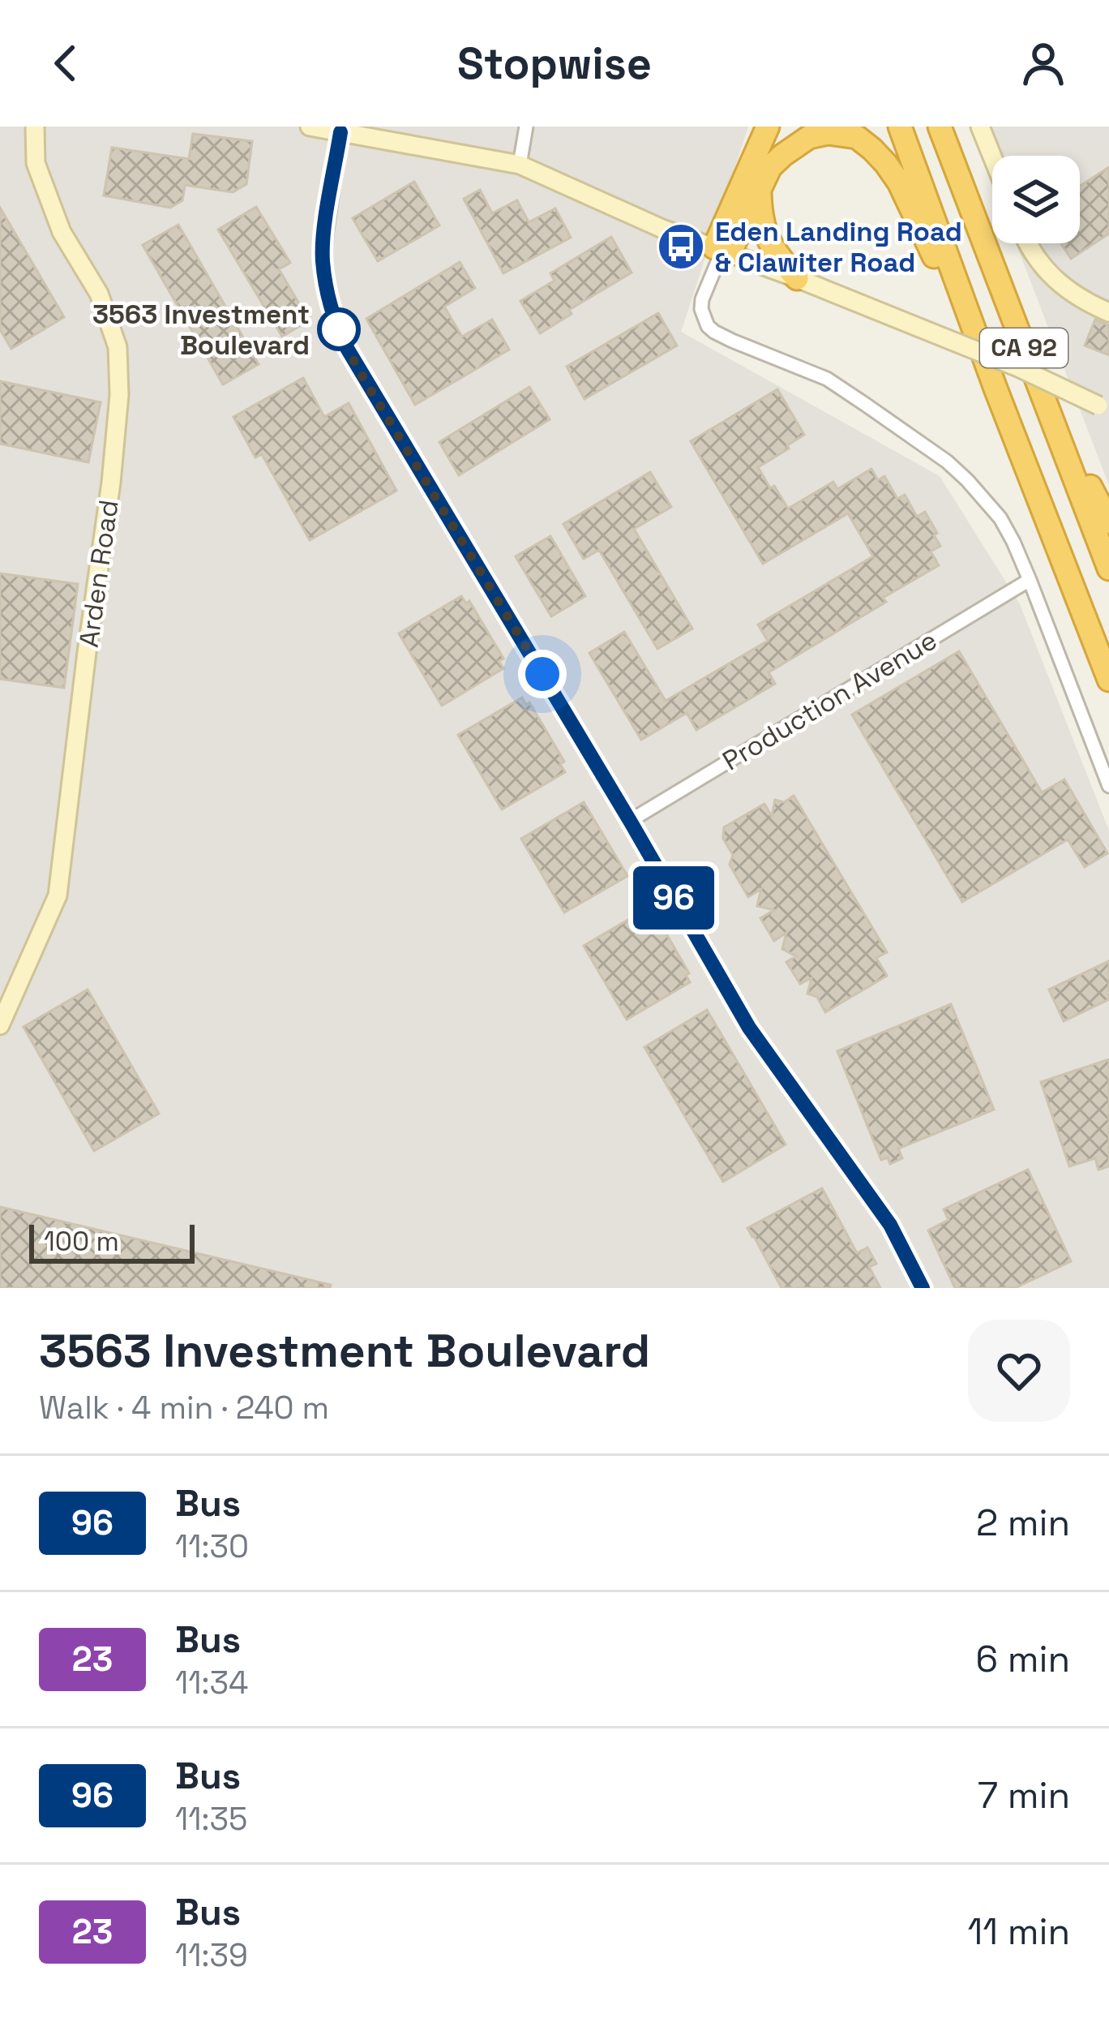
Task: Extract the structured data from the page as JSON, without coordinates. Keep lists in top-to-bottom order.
{
  "streets": {
    "highway": ["CA 92"],
    "street": ["Arden Road", "Production Avenue"]
  },
  "places": {
    "bus stop": ["Eden Landing Road & Clawiter Road"],
    "other": ["3563 Investment Boulevard"]
  },
  "lines": ["bus line 96"],
  "scale_bar": "100 m",
  "page": {
    "header": "Stopwise",
    "on_map": "96",
    "scale": "100 m",
    "heading": ["3563 Investment Boulevard", "Walk · 4 min · 240 m"],
    "list": [
      {
        "mark": "96",
        "name": "Bus",
        "note": "11:30",
        "value": "2 min"
      },
      {
        "mark": "23",
        "name": "Bus",
        "note": "11:34",
        "value": "6 min"
      },
      {
        "mark": "96",
        "name": "Bus",
        "note": "11:35",
        "value": "7 min"
      },
      {
        "mark": "23",
        "name": "Bus",
        "note": "11:39",
        "value": "11 min"
      }
    ]
  }
}
